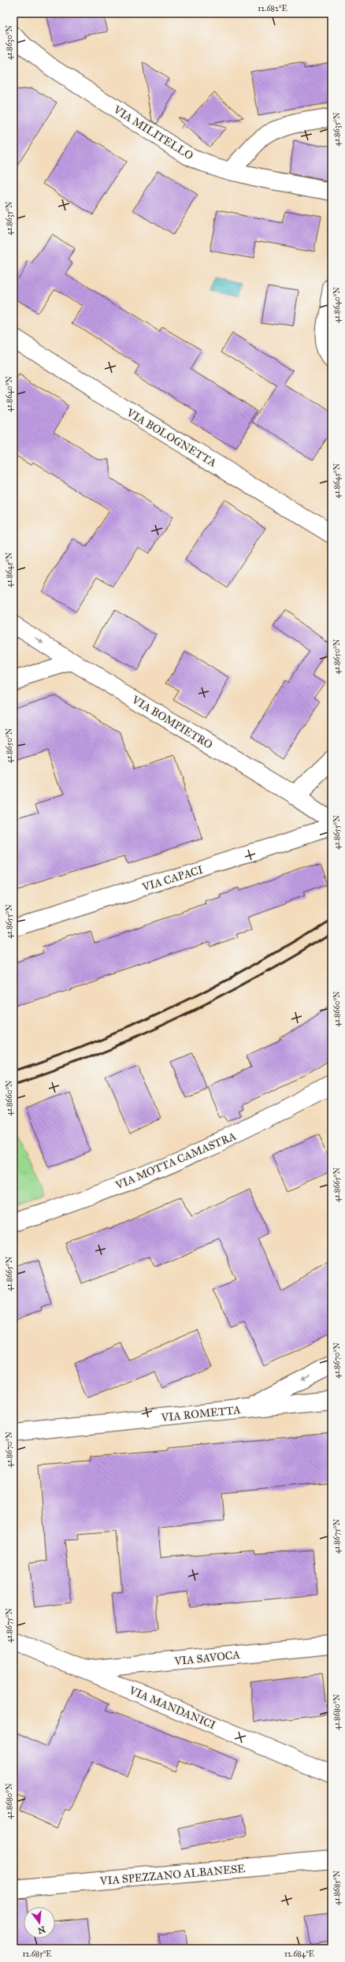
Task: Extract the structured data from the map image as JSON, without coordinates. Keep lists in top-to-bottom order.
{
  "streets": {
    "street": [
      "VIA MILITELLO",
      "VIA BOLOGNETTA",
      "VIA BOMPIETRO",
      "VIA CAPACI",
      "VIA MOTTA CAMASTRA",
      "VIA ROMETTA",
      "VIA SAVOCA",
      "VIA MANDANICI",
      "VIA SPEZZANO ALBANESE"
    ]
  },
  "crossings": [
    ["VIA SAVOCA", "VIA MANDANICI"]
  ],
  "north": "bottom",
  "coordinates": [
    "12.682°E",
    "41.8630°N",
    "41.8635°N",
    "41.8640°N",
    "41.8645°N",
    "41.8650°N",
    "41.8655°N",
    "41.8660°N",
    "41.8665°N",
    "41.8670°N",
    "41.8675°N",
    "41.8680°N",
    "41.8685°N",
    "12.685°E",
    "12.684°E"
  ]
}
